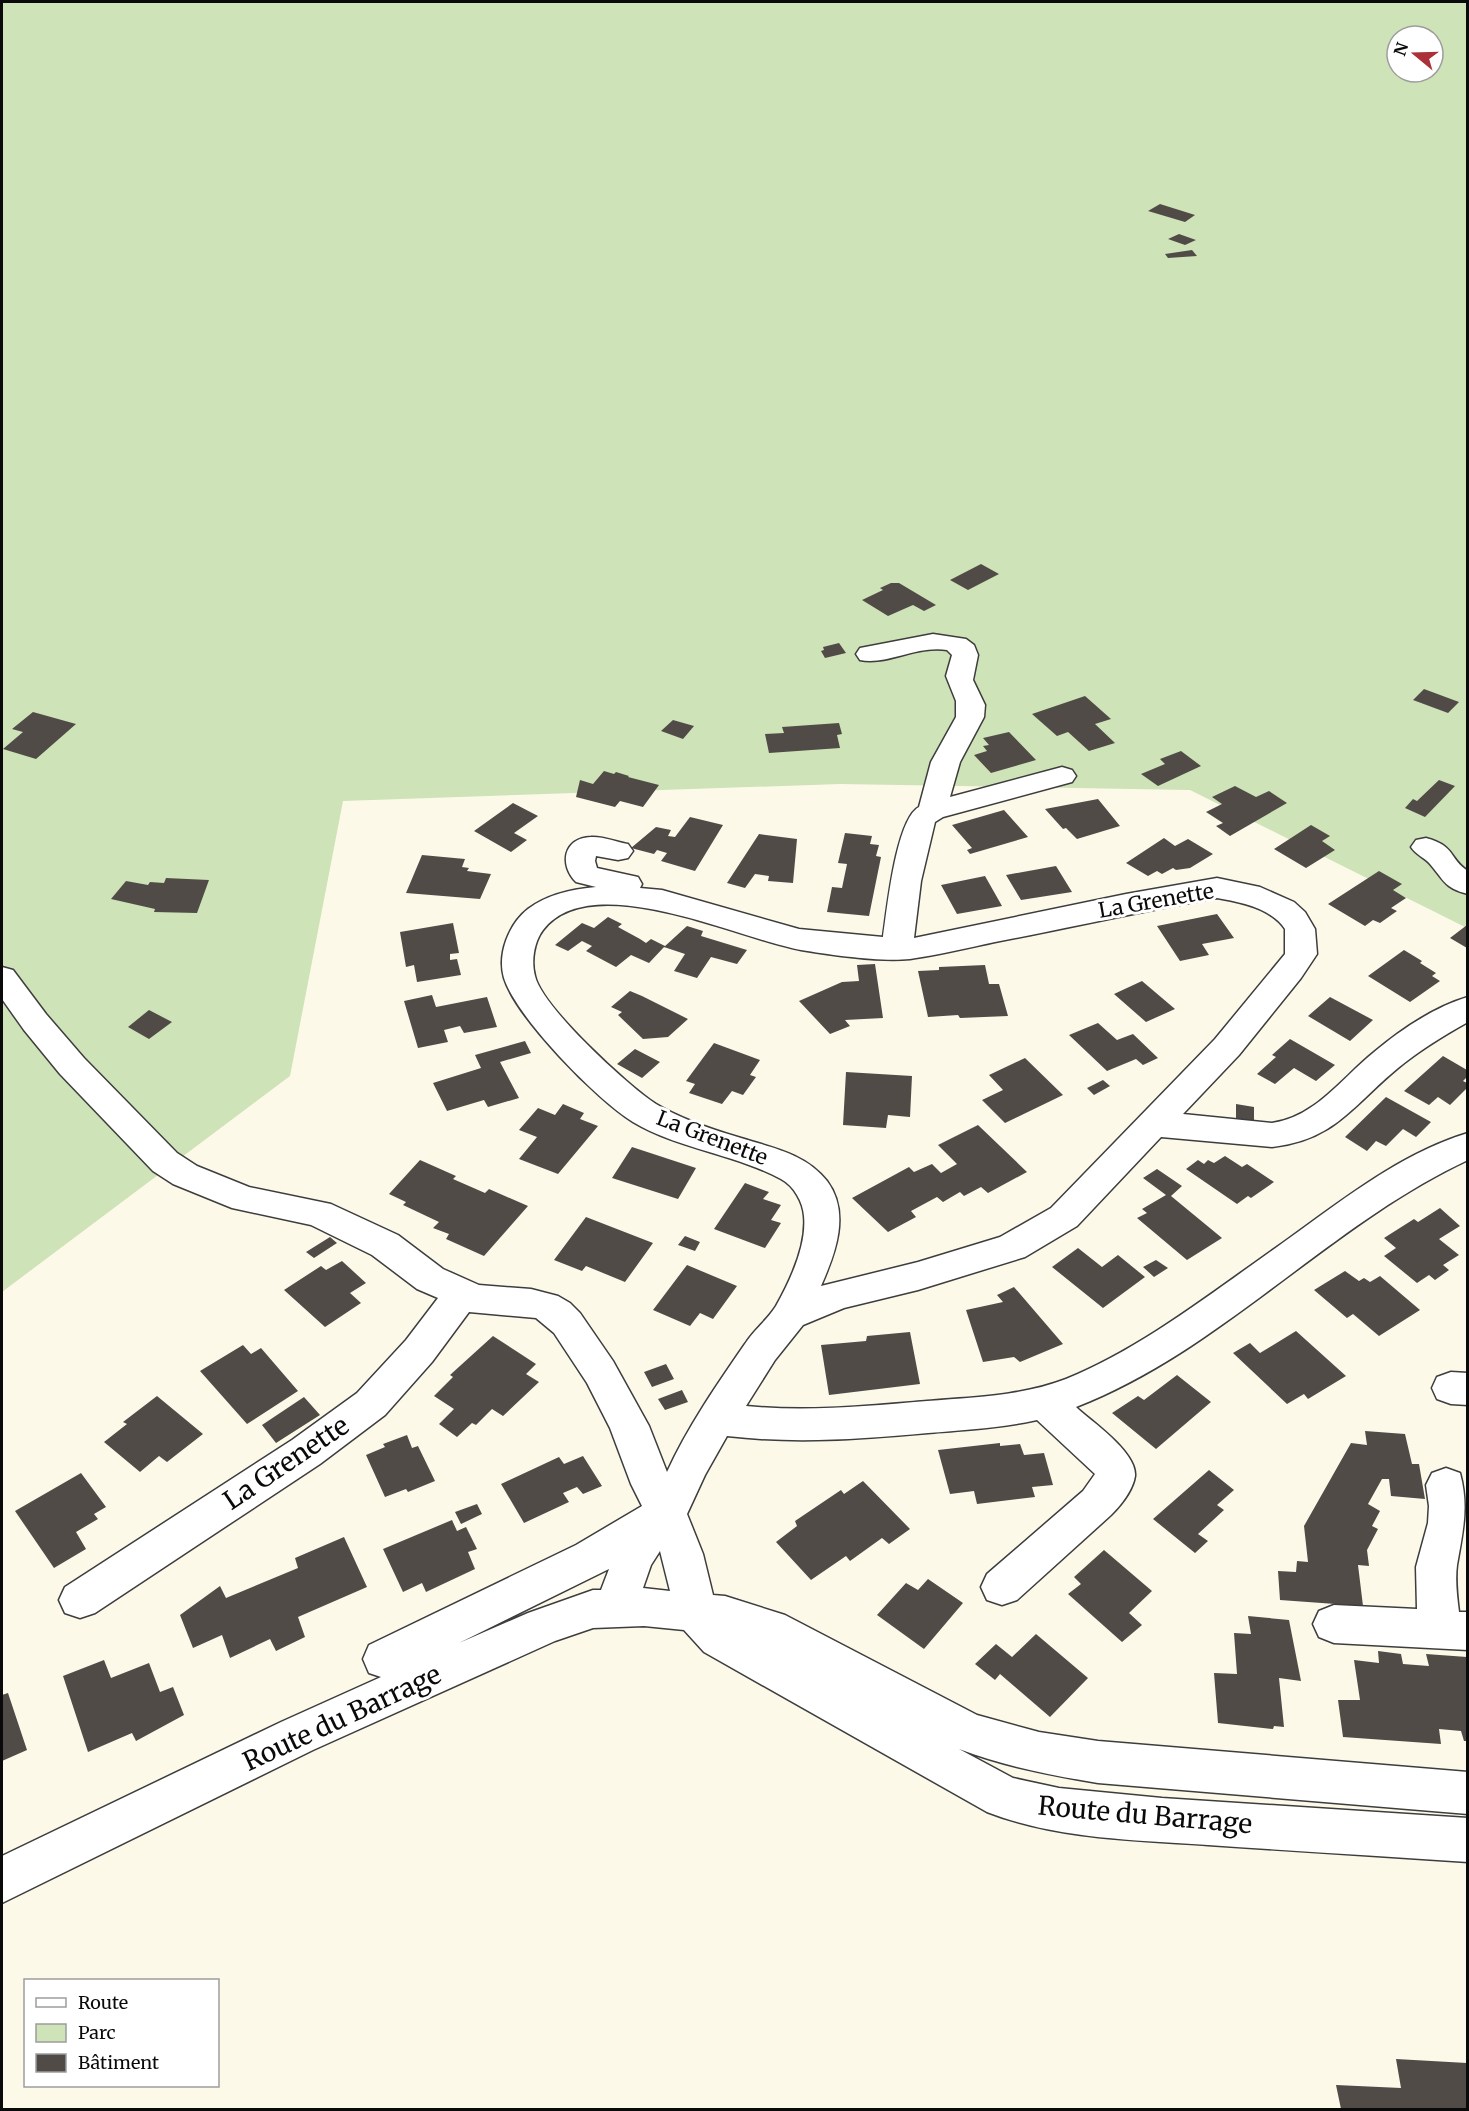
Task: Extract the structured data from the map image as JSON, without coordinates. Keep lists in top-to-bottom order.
{
  "streets": {
    "street": ["La Grenette", "Route du Barrage"]
  },
  "crossings": [
    ["La Grenette", "Route du Barrage"]
  ],
  "legend": ["Route", "Parc", "Bâtiment"],
  "north": "left"
}
